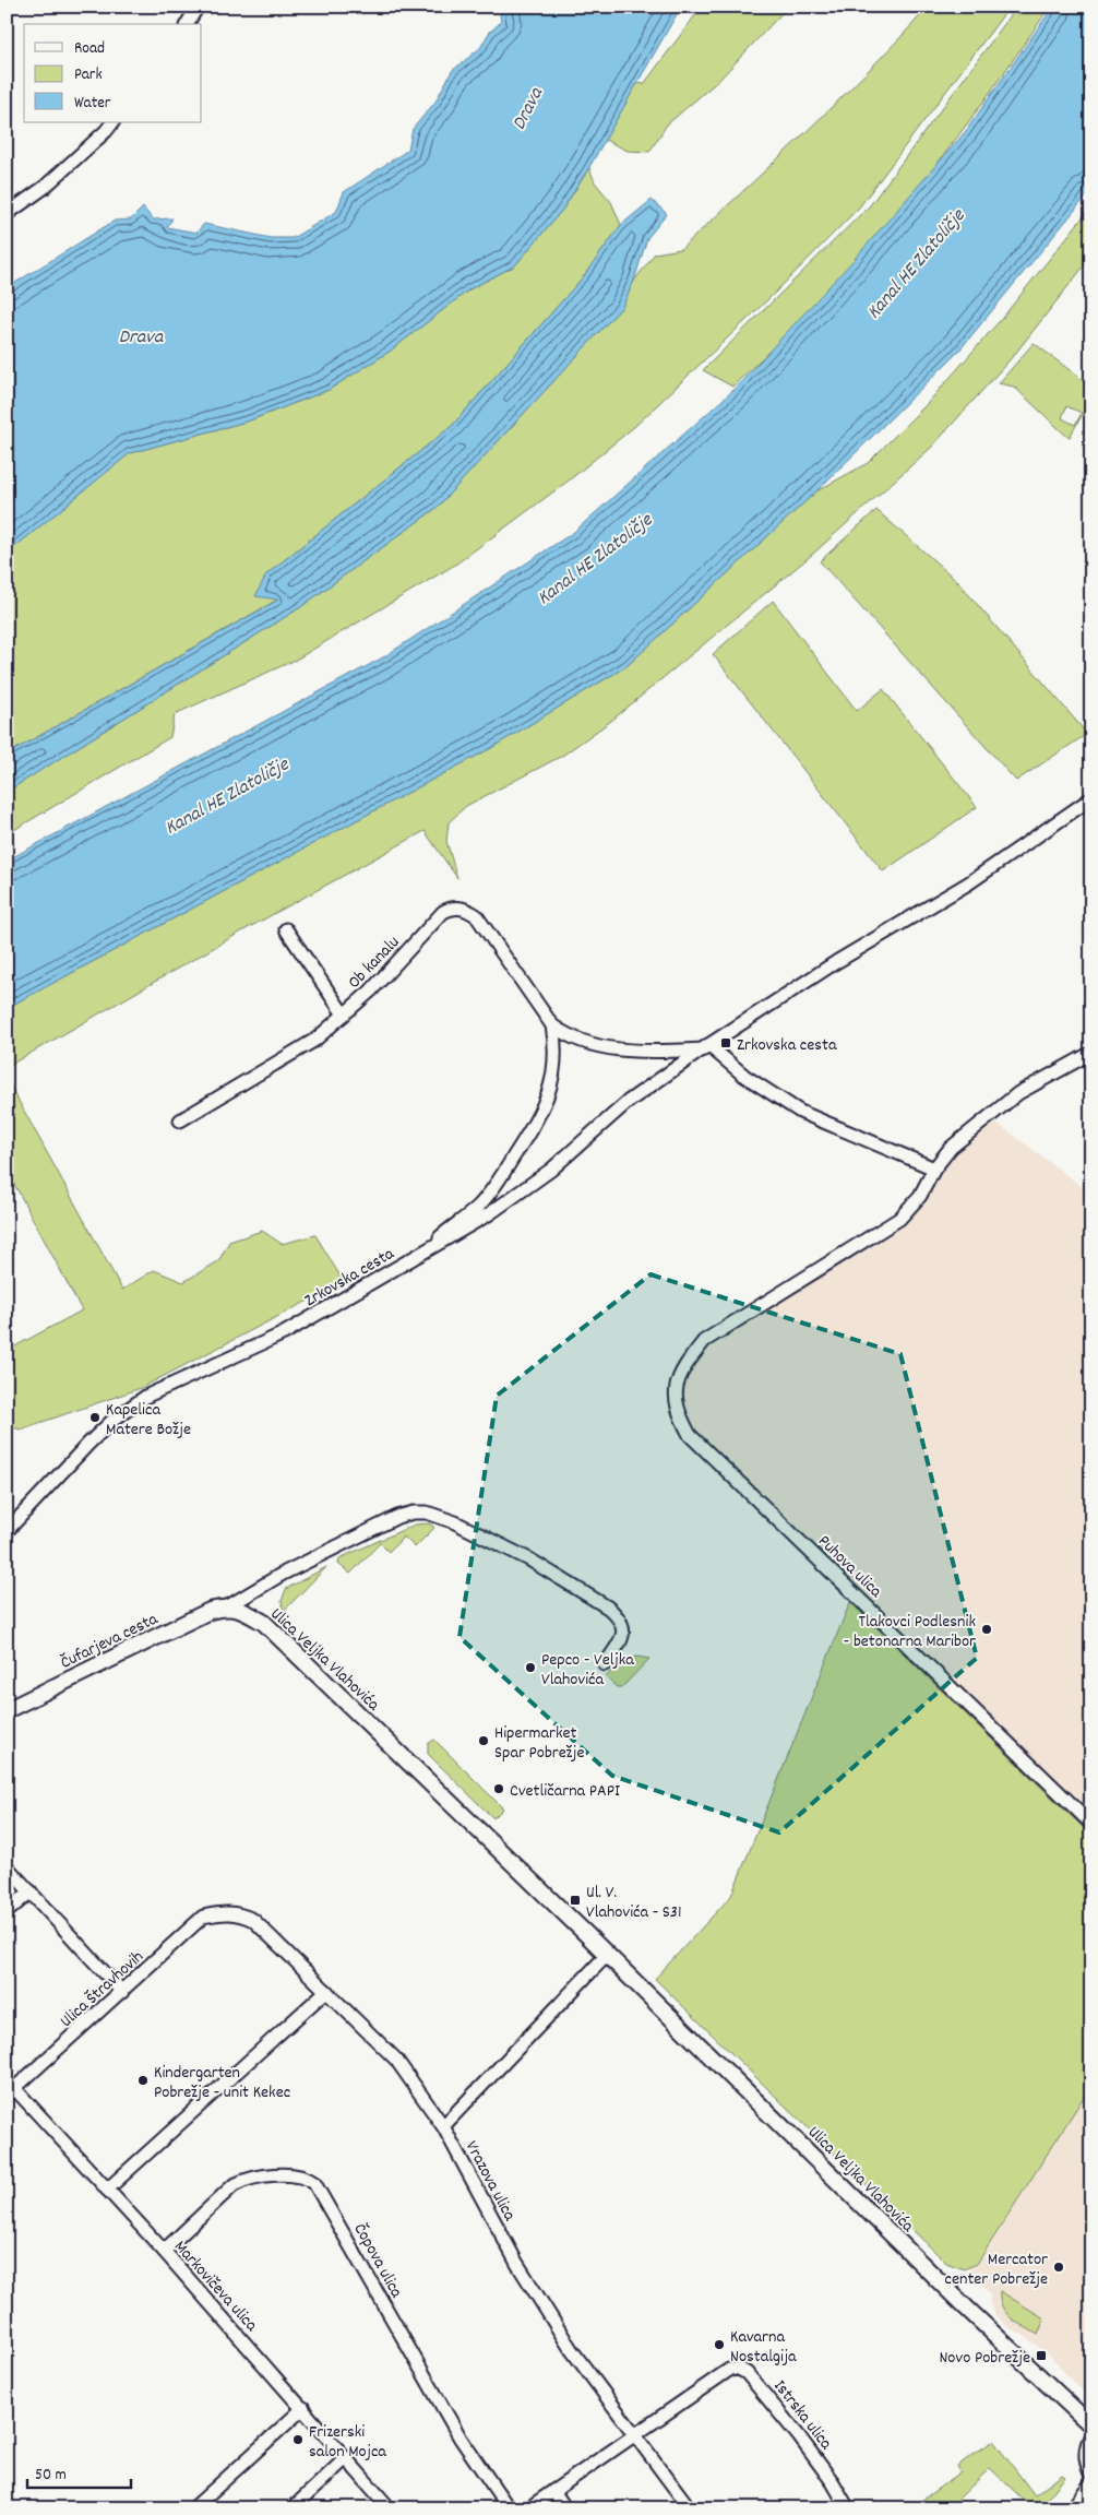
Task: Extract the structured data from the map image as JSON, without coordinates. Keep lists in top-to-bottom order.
{
  "streets": {
    "street": [
      "Ob kanalu",
      "Zrkovska cesta",
      "Puhova ulica",
      "Čufarjeva cesta",
      "Ulica Veljka Vlahovića",
      "Ulica Štravhovih",
      "Vrazova ulica",
      "Čopova ulica",
      "Markovičeva ulica",
      "Istrska ulica"
    ]
  },
  "crossings": [
    ["Ob kanalu", "Zrkovska cesta"],
    ["Čufarjeva cesta", "Ulica Veljka Vlahovića"],
    ["Ulica Štravhovih", "Vrazova ulica"],
    ["Ulica Štravhovih", "Markovičeva ulica"],
    ["Vrazova ulica", "Istrska ulica"],
    ["Čopova ulica", "Markovičeva ulica"]
  ],
  "water": ["Drava", "Kanal HE Zlatoličje"],
  "places": {
    "transit": ["Zrkovska cesta", "Ul. V. Vlahovića - S31", "Novo Pobrežje"],
    "other": [
      "Kapelica Matere Božje",
      "Tlakovci Podlesnik - betonarna Maribor",
      "Pepco - Veljka Vlahovića",
      "Hipermarket Spar Pobrežje",
      "Cvetličarna PAPI",
      "Kindergarten Pobrežje - unit Kekec",
      "Mercator center Pobrežje",
      "Kavarna Nostalgija",
      "Frizerski salon Mojca"
    ]
  },
  "legend": ["Road", "Park", "Water"],
  "scale_bar": "50 m"
}
